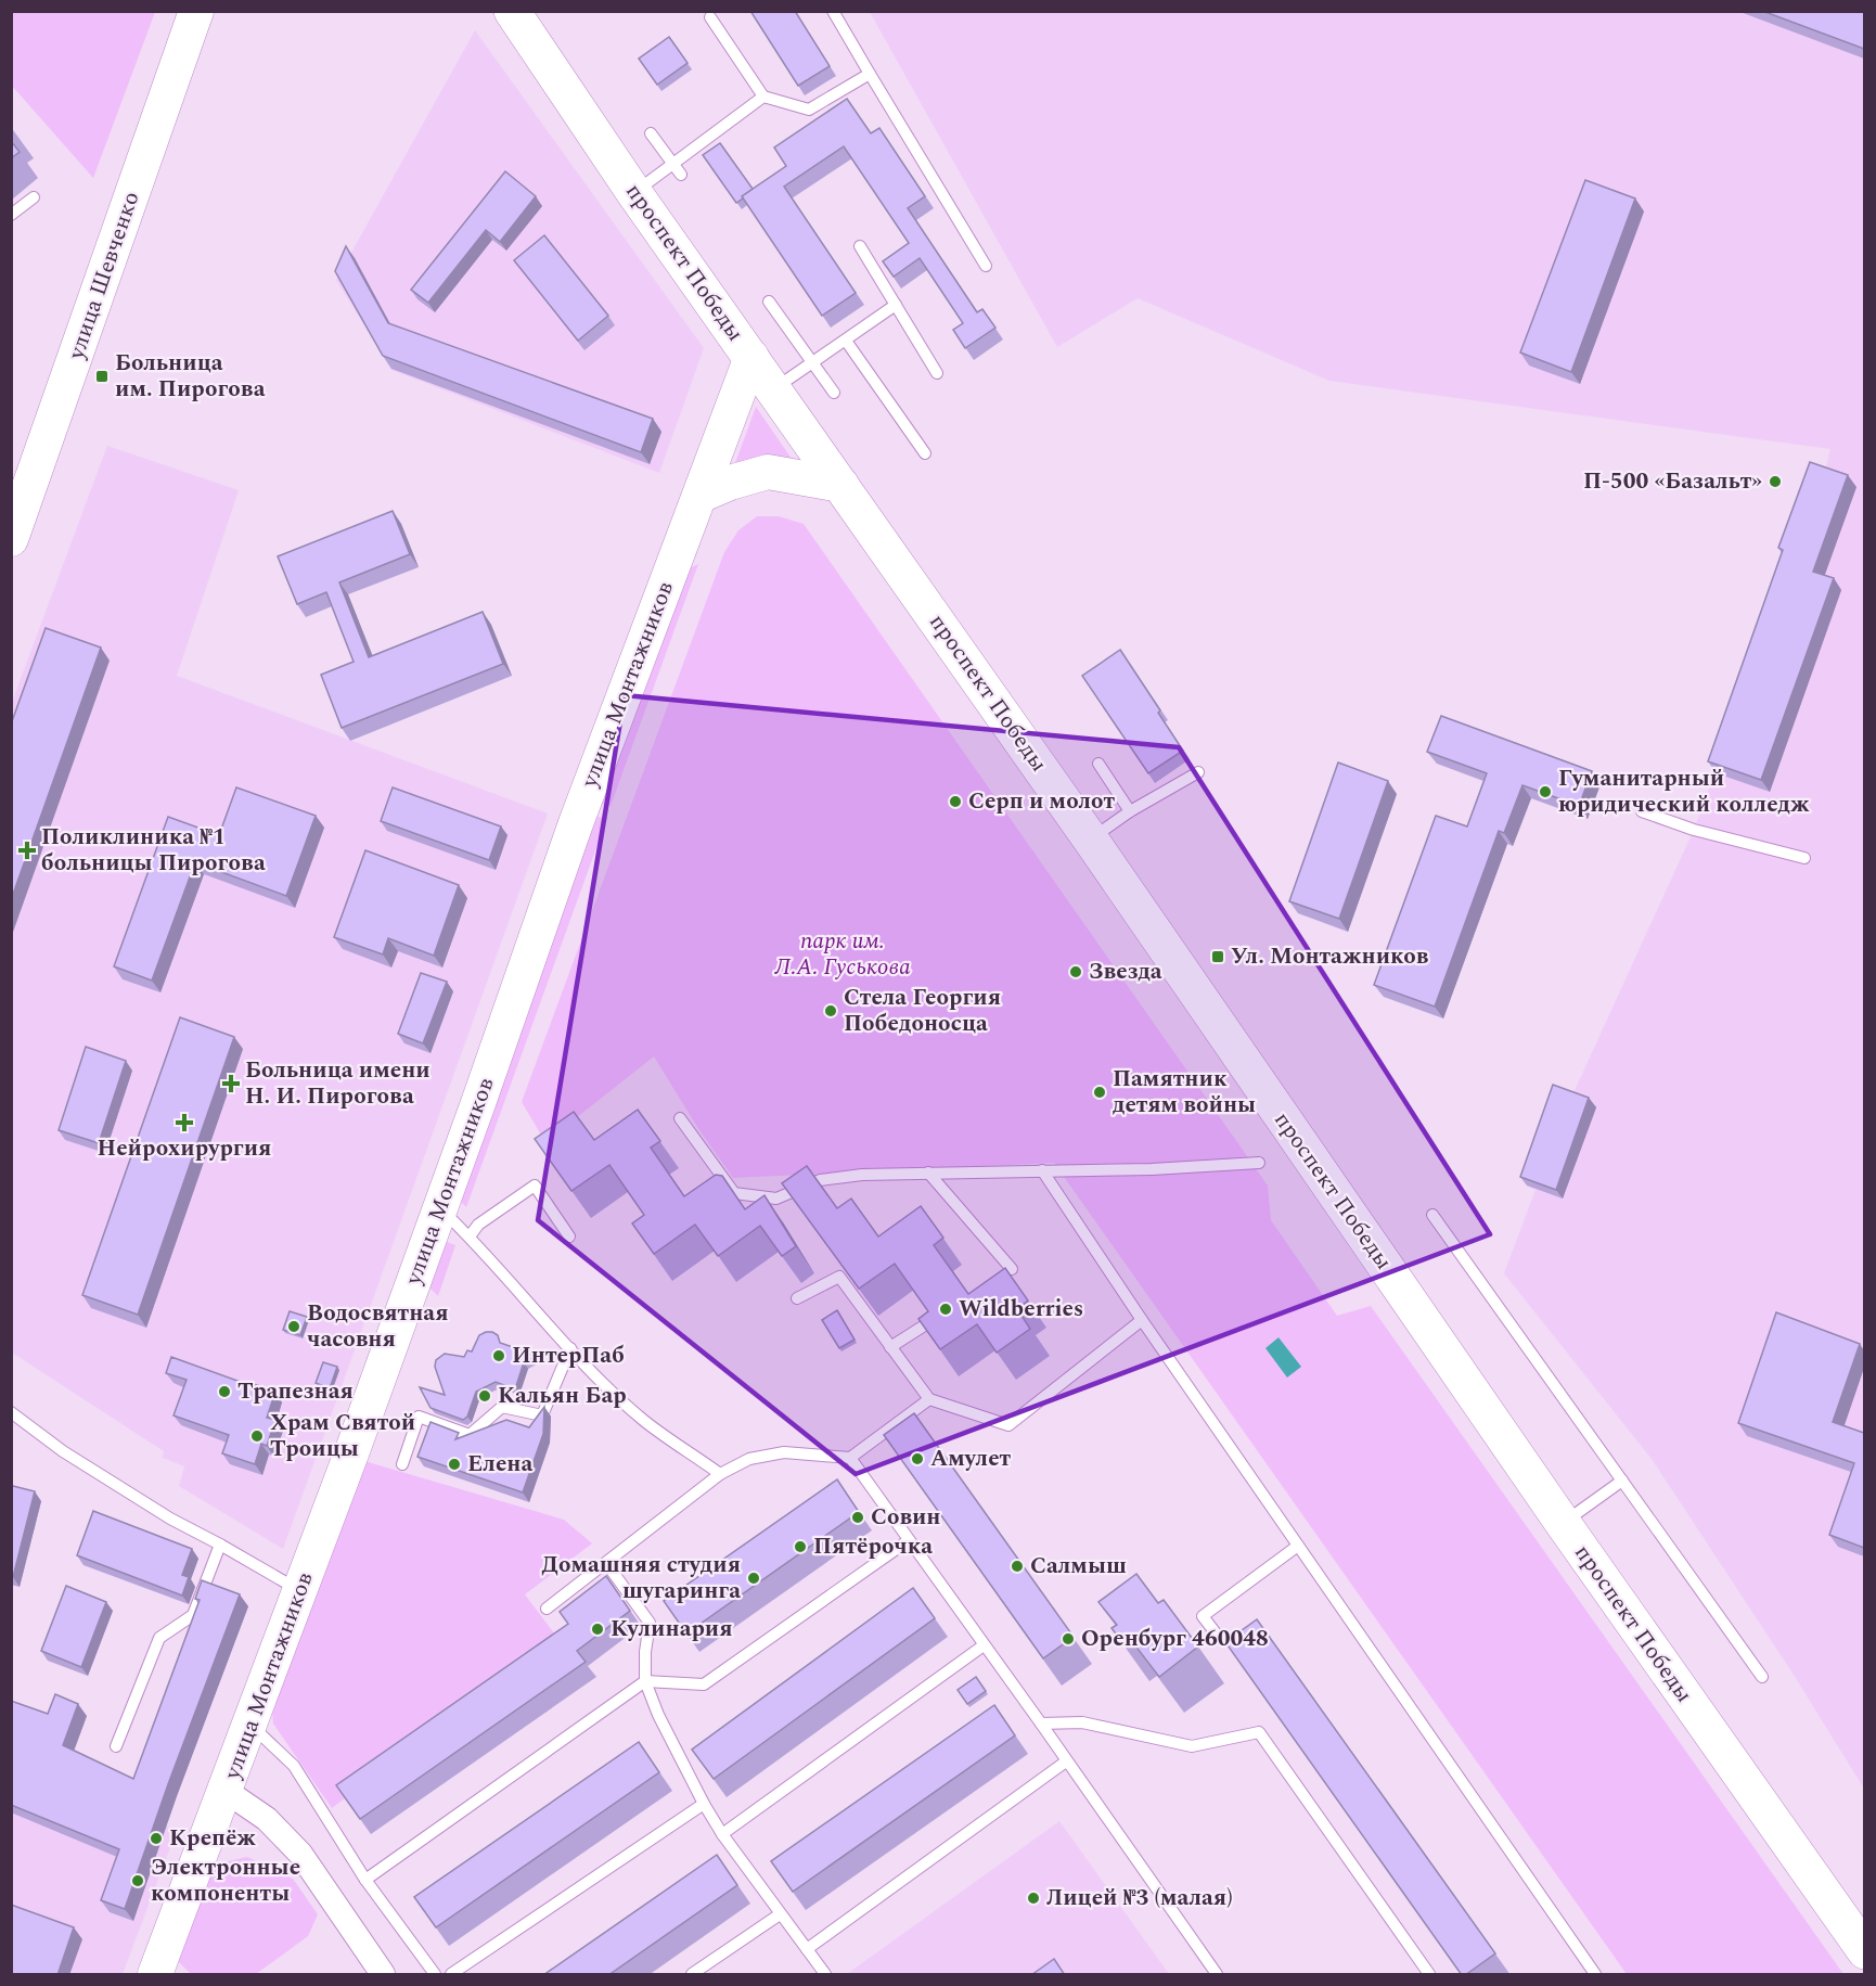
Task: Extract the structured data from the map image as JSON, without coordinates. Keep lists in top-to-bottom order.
{
  "streets": {
    "main road": ["проспект Победы", "улица Шевченко", "улица Монтажников"]
  },
  "crossings": [
    ["проспект Победы", "улица Монтажников"]
  ],
  "parks": ["парк им. Л.А. Гуськова"],
  "places": {
    "transit": ["Больница им. Пирогова", "Ул. Монтажников"],
    "other": [
      "П-500 «Базальт»",
      "Гуманитарный юридический колледж",
      "Серп и молот",
      "Звезда",
      "Стела Георгия Победоносца",
      "Памятник детям войны",
      "Wildberries",
      "Водосвятная часовня",
      "ИнтерПаб",
      "Трапезная",
      "Кальян Бар",
      "Храм Святой Троицы",
      "Амулет",
      "Елена",
      "Совин",
      "Пятёрочка",
      "Салмыш",
      "Домашняя студия шугаринга",
      "Кулинария",
      "Оренбург 460048",
      "Крепёж",
      "Электронные компоненты",
      "Лицей №3 (малая)"
    ],
    "health": ["Поликлиника №1 больницы Пирогова", "Больница имени Н. И. Пирогова", "Нейрохирургия"]
  }
}
